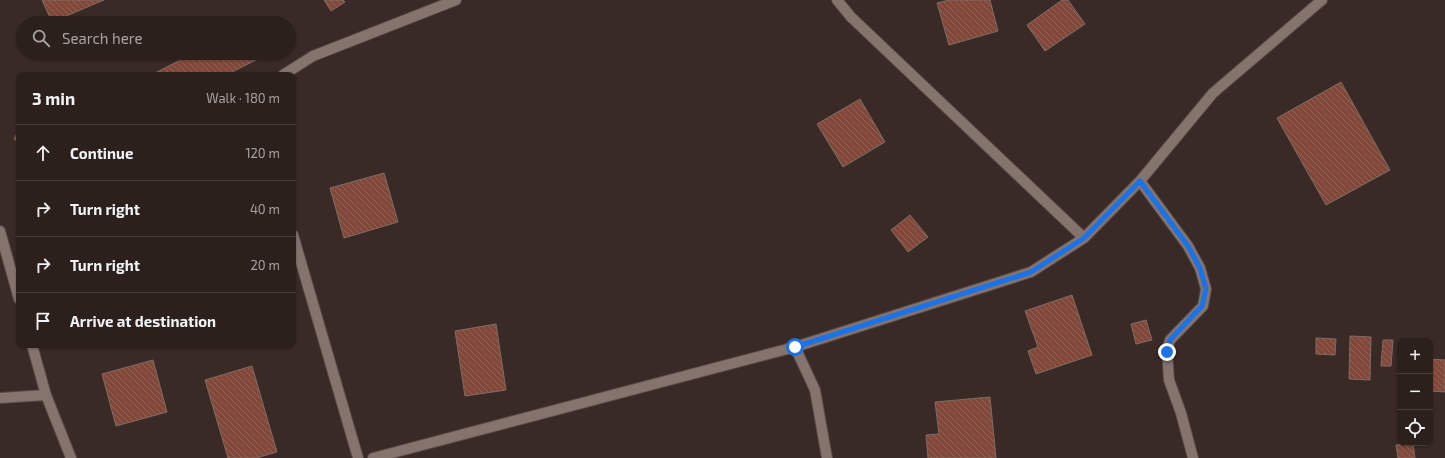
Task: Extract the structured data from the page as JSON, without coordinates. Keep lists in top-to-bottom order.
{
  "page": {
    "search": "Search here",
    "heading": ["3 min", "Walk · 180 m"],
    "list": [
      ["Continue", "120 m"],
      ["Turn right", "40 m"],
      ["Turn right", "20 m"],
      "Arrive at destination"
    ],
    "map_buttons": ["+", "−"]
  }
}
